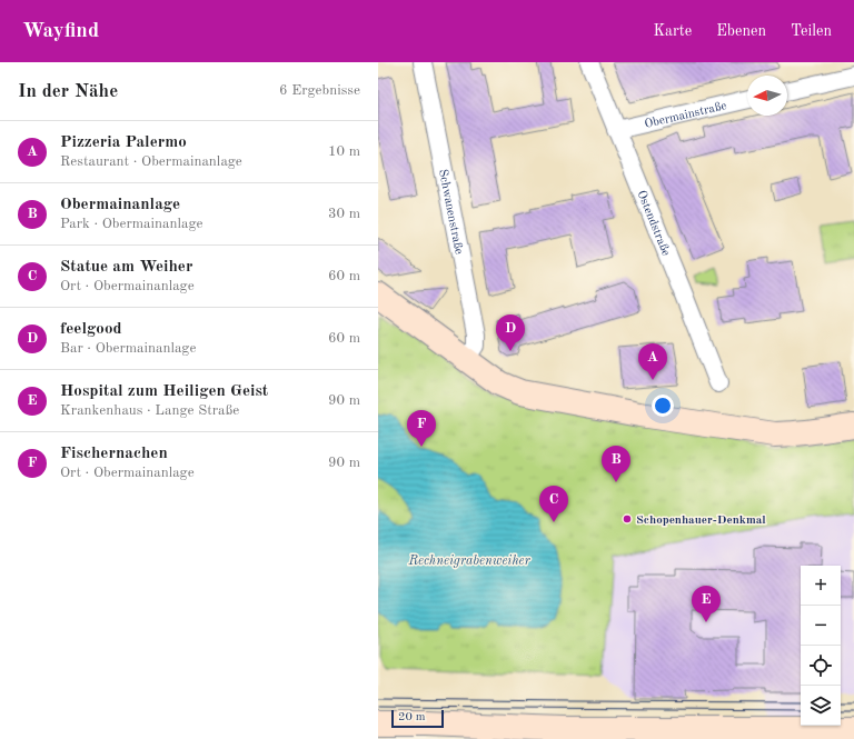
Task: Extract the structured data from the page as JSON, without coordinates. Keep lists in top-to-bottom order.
{
  "streets": {
    "street": ["Obermainstraße", "Schwanenstraße", "Ostendstraße"]
  },
  "crossings": [
    ["Obermainstraße", "Ostendstraße"]
  ],
  "water": ["Rechneigrabenweiher"],
  "places": ["Schopenhauer-Denkmal"],
  "scale_bar": "20 m",
  "north": "left",
  "page": {
    "header": "Wayfind",
    "nav": ["Karte", "Ebenen", "Teilen"],
    "heading": ["In der Nähe", "6 Ergebnisse"],
    "list": [
      {
        "mark": "A",
        "name": "Pizzeria Palermo",
        "note": "Restaurant · Obermainanlage",
        "value": "10 m"
      },
      {
        "mark": "B",
        "name": "Obermainanlage",
        "note": "Park · Obermainanlage",
        "value": "30 m"
      },
      {
        "mark": "C",
        "name": "Statue am Weiher",
        "note": "Ort · Obermainanlage",
        "value": "60 m"
      },
      {
        "mark": "D",
        "name": "feelgood",
        "note": "Bar · Obermainanlage",
        "value": "60 m"
      },
      {
        "mark": "E",
        "name": "Hospital zum Heiligen Geist",
        "note": "Krankenhaus · Lange Straße",
        "value": "90 m"
      },
      {
        "mark": "F",
        "name": "Fischernachen",
        "note": "Ort · Obermainanlage",
        "value": "90 m"
      }
    ],
    "pins": [
      "D",
      "A",
      "F",
      "B",
      "C",
      "E"
    ],
    "map_buttons": ["+", "−"],
    "scale": "20 m"
  }
}
